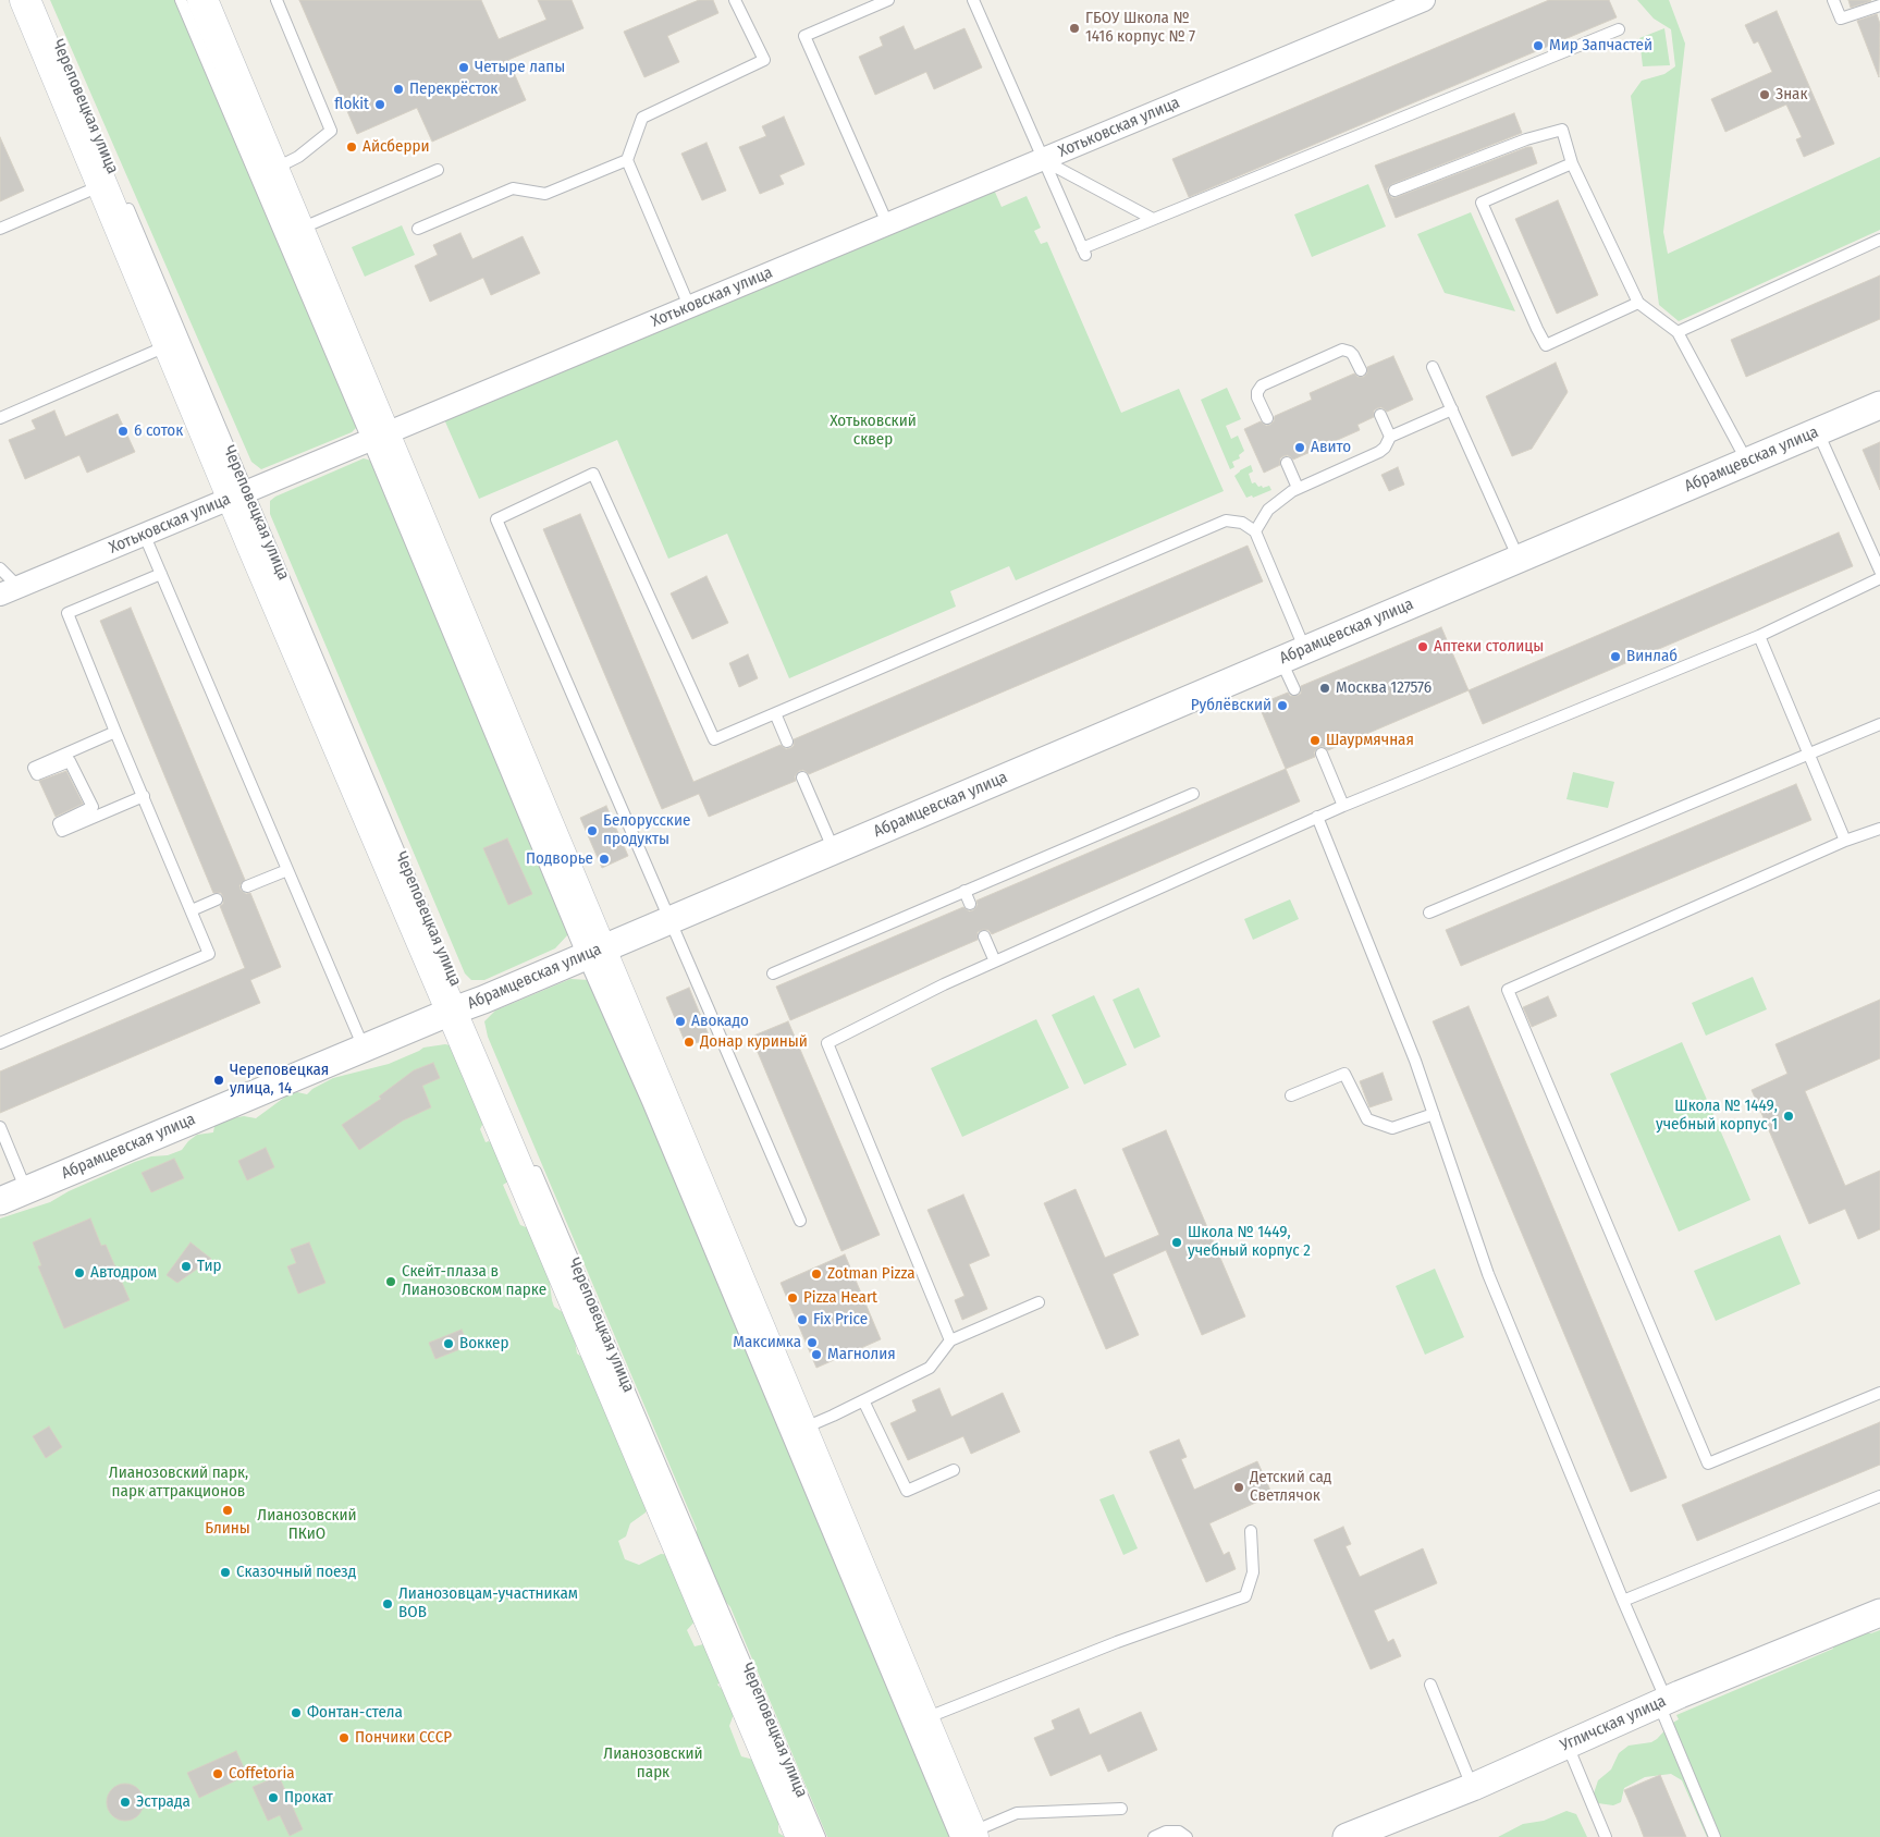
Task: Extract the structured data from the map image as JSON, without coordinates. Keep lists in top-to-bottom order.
{
  "streets": {
    "main road": ["Череповецкая улица"],
    "street": ["Хотьковская улица", "Абрамцевская улица", "Угличская улица"]
  },
  "crossings": [
    ["Череповецкая улица", "Хотьковская улица"],
    ["Череповецкая улица", "Абрамцевская улица"]
  ],
  "parks": [
    "Хотьковский сквер",
    "Лианозовский парк, парк аттракционов",
    "Лианозовский ПКиО",
    "Лианозовский парк"
  ],
  "places": [
    "ГБОУ Школа № 1416 корпус № 7",
    "Мир Запчастей",
    "Четыре лапы",
    "Перекрёсток",
    "Знак",
    "flokit",
    "Айсберри",
    "6 соток",
    "Авито",
    "Аптеки столицы",
    "Винлаб",
    "Москва 127576",
    "Рублёвский",
    "Шаурмячная",
    "Белорусские продукты",
    "Подворье",
    "Авокадо",
    "Донар куриный",
    "Череповецкая улица, 14",
    "Школа № 1449, учебный корпус 1",
    "Школа № 1449, учебный корпус 2",
    "Тир",
    "Автодром",
    "Zotman Pizza",
    "Скейт-плаза в Лианозовском парке",
    "Pizza Heart",
    "Fix Price",
    "Максимка",
    "Воккер",
    "Магнолия",
    "Детский сад Светлячок",
    "Блины",
    "Cказочный поезд",
    "Лианозовцам-участникам ВОВ",
    "Фонтан-стела",
    "Пончики СССР",
    "Coffetoria",
    "Прокат",
    "Эстрада"
  ]
}
